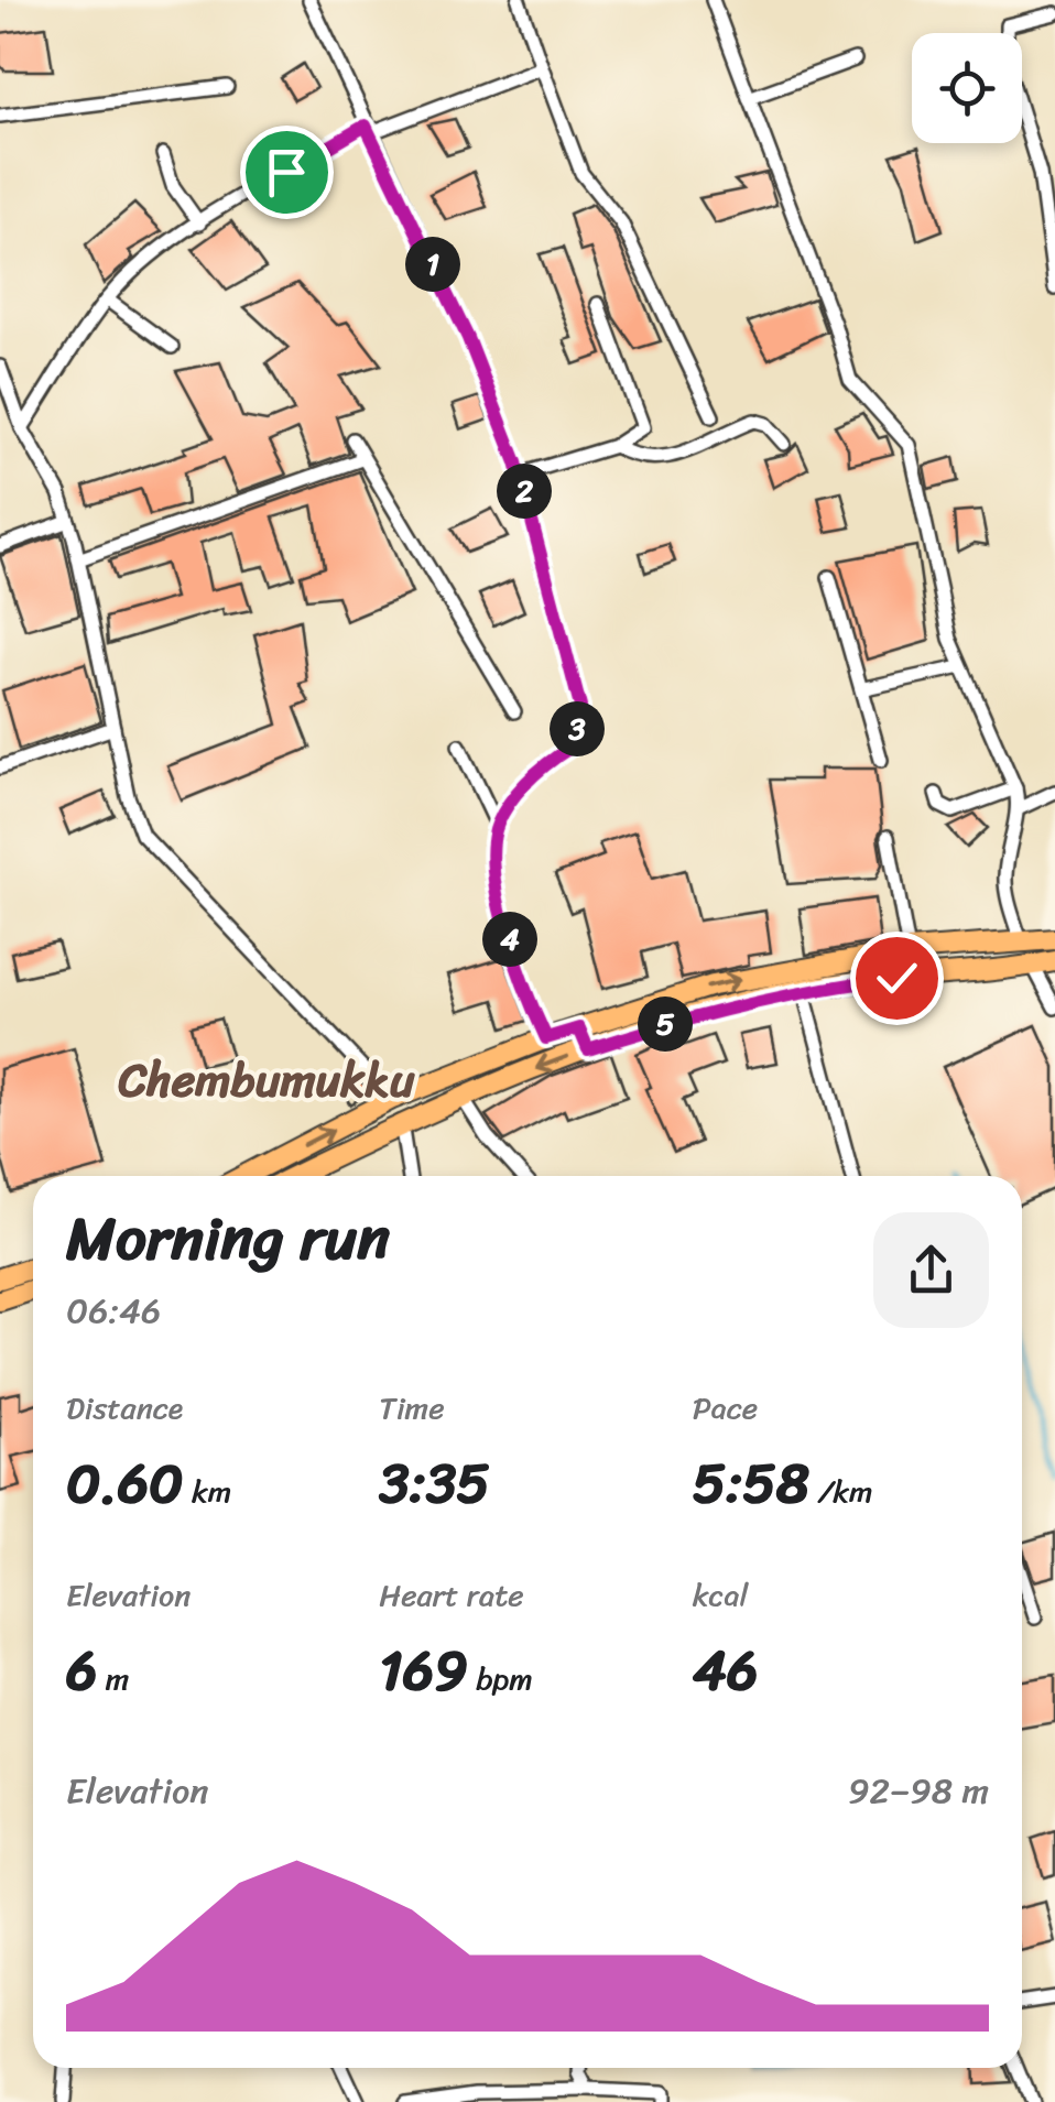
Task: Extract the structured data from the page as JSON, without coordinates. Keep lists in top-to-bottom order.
{
  "districts": ["Chembumukku"],
  "page": {
    "pins": [
      "1",
      "2",
      "3",
      "4",
      "5"
    ],
    "heading": ["Morning run", "06:46"],
    "stats": [
      ["Distance", "0.60 km"],
      ["Time", "3:35"],
      ["Pace", "5:58 /km"],
      ["Elevation", "6 m"],
      ["Heart rate", "169 bpm"],
      ["kcal", "46"]
    ],
    "chart": ["Elevation", "92–98 m"]
  }
}
